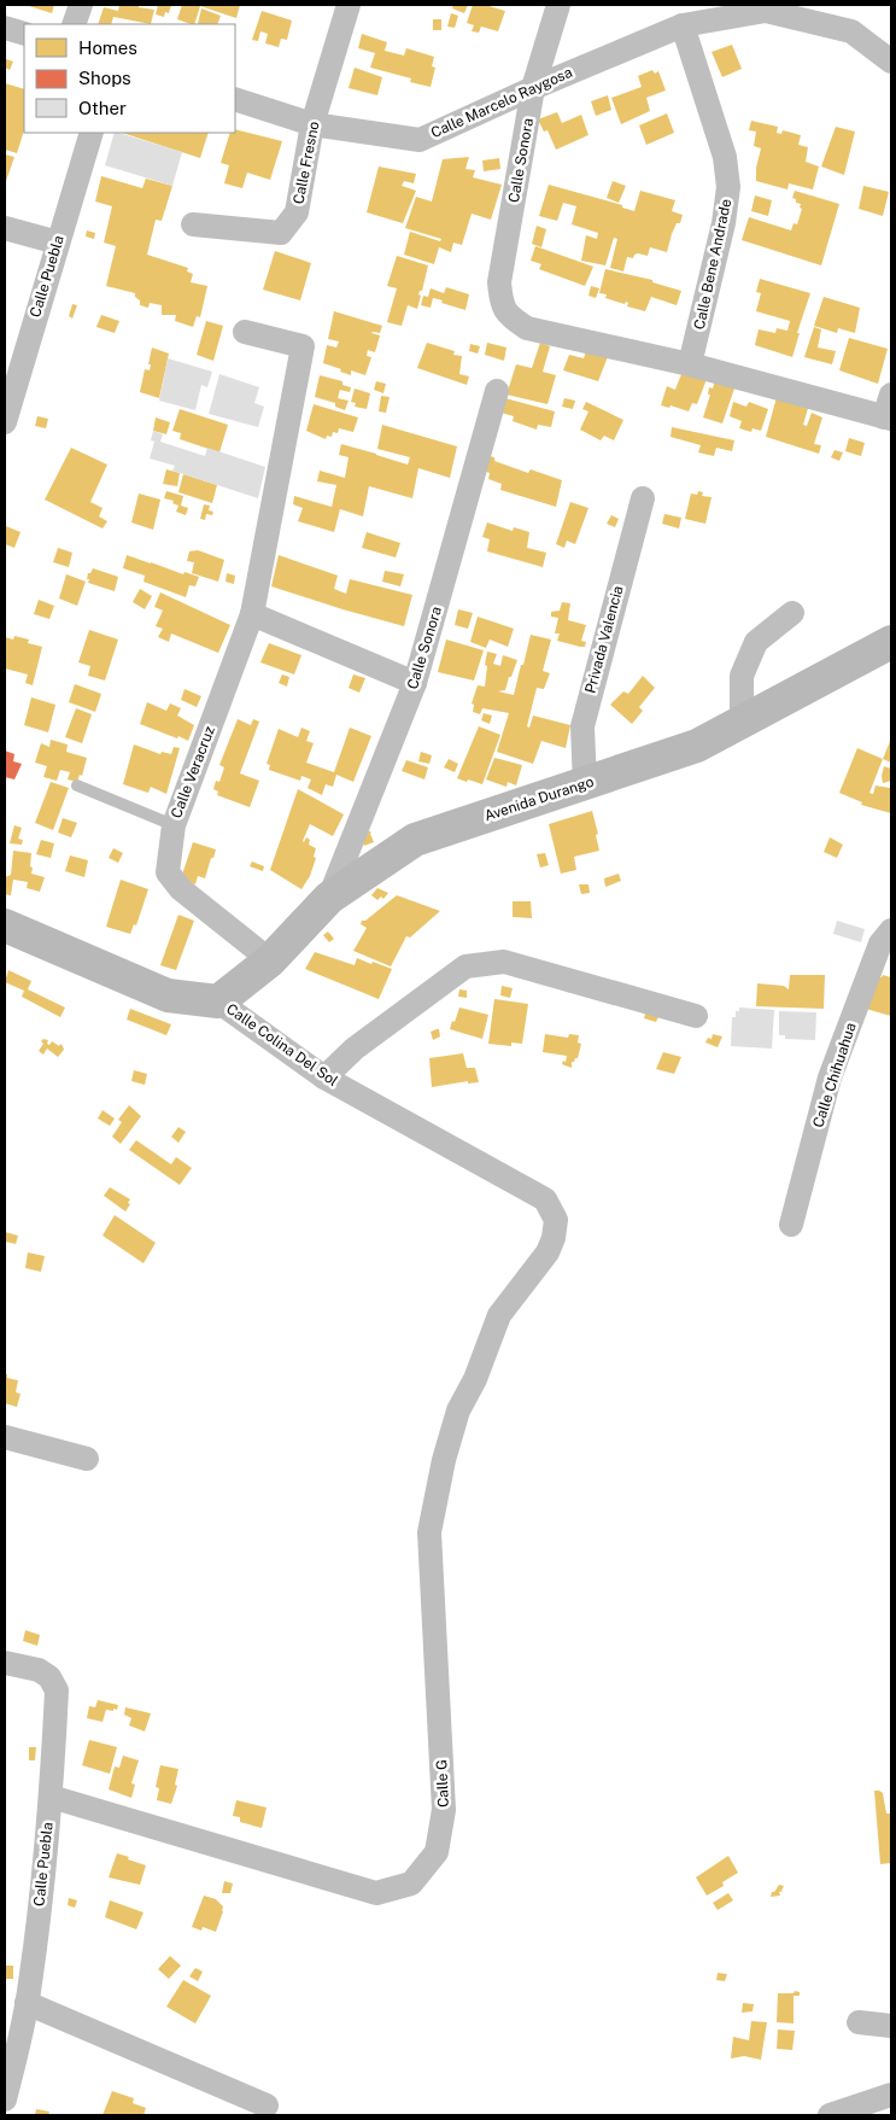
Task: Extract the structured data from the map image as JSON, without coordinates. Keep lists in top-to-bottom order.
{
  "streets": {
    "main road": ["Avenida Durango", "Calle Colina Del Sol"],
    "street": [
      "Calle Marcelo Raygosa",
      "Calle Sonora",
      "Calle Fresno",
      "Calle Bene Andrade",
      "Calle Puebla",
      "Privada Valencia",
      "Calle Veracruz",
      "Calle Chihuahua",
      "Calle G"
    ]
  },
  "crossings": [
    ["Calle Marcelo Raygosa", "Calle Sonora"],
    ["Calle Marcelo Raygosa", "Calle Fresno"],
    ["Calle Marcelo Raygosa", "Calle Bene Andrade"],
    ["Calle Sonora", "Calle Bene Andrade"],
    ["Calle Sonora", "Avenida Durango"],
    ["Calle Puebla", "Calle G"],
    ["Privada Valencia", "Avenida Durango"],
    ["Calle Veracruz", "Avenida Durango"],
    ["Avenida Durango", "Calle Colina Del Sol"],
    ["Calle Colina Del Sol", "Calle G"]
  ],
  "legend": ["Homes", "Shops", "Other"]
}
